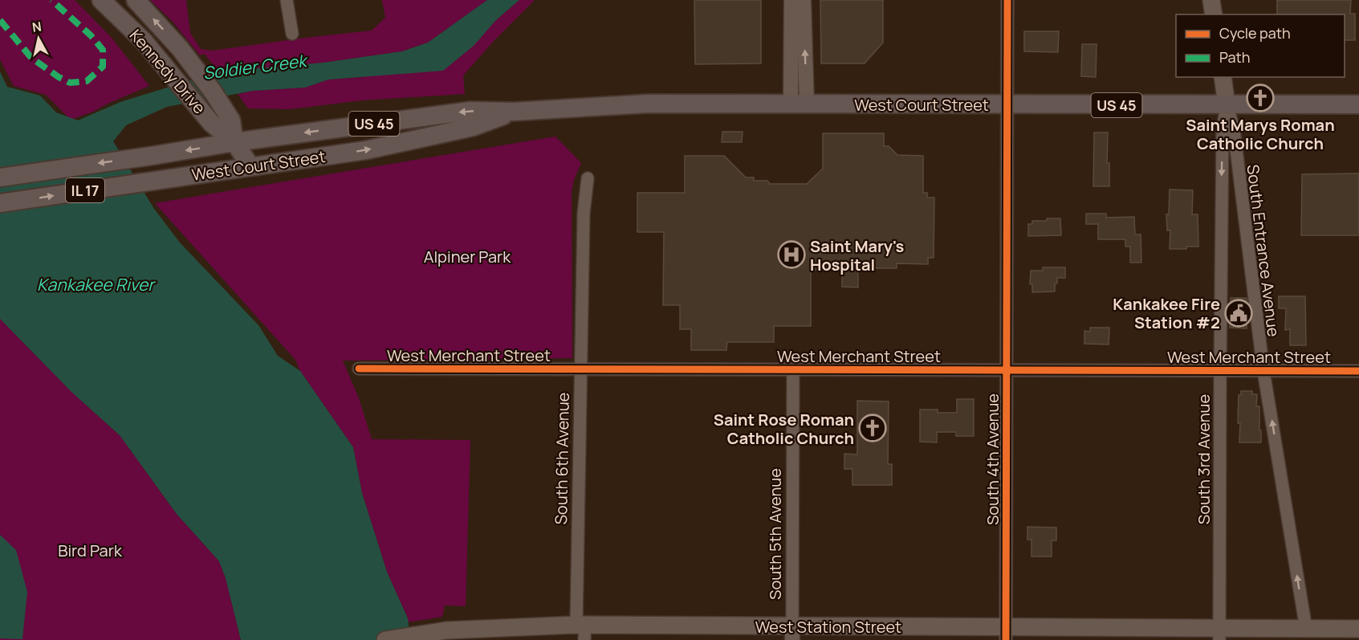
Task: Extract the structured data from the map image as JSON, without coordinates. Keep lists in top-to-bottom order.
{
  "streets": {
    "main road": [
      "Kennedy Drive",
      "West Court Street",
      "US 45",
      "IL 17",
      "West Station Street"
    ],
    "street": [
      "South Entrance Avenue",
      "West Merchant Street",
      "South 6th Avenue",
      "South 4th Avenue",
      "South 3rd Avenue",
      "South 5th Avenue"
    ]
  },
  "crossings": [
    ["Kennedy Drive", "West Court Street"],
    ["West Court Street", "South Entrance Avenue"],
    ["West Court Street", "South 4th Avenue"],
    ["West Court Street", "South 3rd Avenue"],
    ["South Entrance Avenue", "West Merchant Street"],
    ["South Entrance Avenue", "South 3rd Avenue"],
    ["South Entrance Avenue", "West Station Street"],
    ["West Merchant Street", "South 6th Avenue"],
    ["West Merchant Street", "South 4th Avenue"],
    ["West Merchant Street", "South 3rd Avenue"],
    ["West Merchant Street", "South 5th Avenue"],
    ["South 6th Avenue", "West Station Street"],
    ["South 4th Avenue", "West Station Street"],
    ["South 3rd Avenue", "West Station Street"],
    ["South 5th Avenue", "West Station Street"]
  ],
  "one_way": ["South Entrance Avenue", "South 3rd Avenue"],
  "water": ["Soldier Creek", "Kankakee River"],
  "parks": ["Alpiner Park", "Bird Park"],
  "places": {
    "church": ["Saint Marys Roman Catholic Church", "Saint Rose Roman Catholic Church"],
    "hospital": ["Saint Mary's Hospital"],
    "public building": ["Kankakee Fire Station #2"]
  },
  "legend": ["Cycle path", "Path"],
  "north": "top"
}
